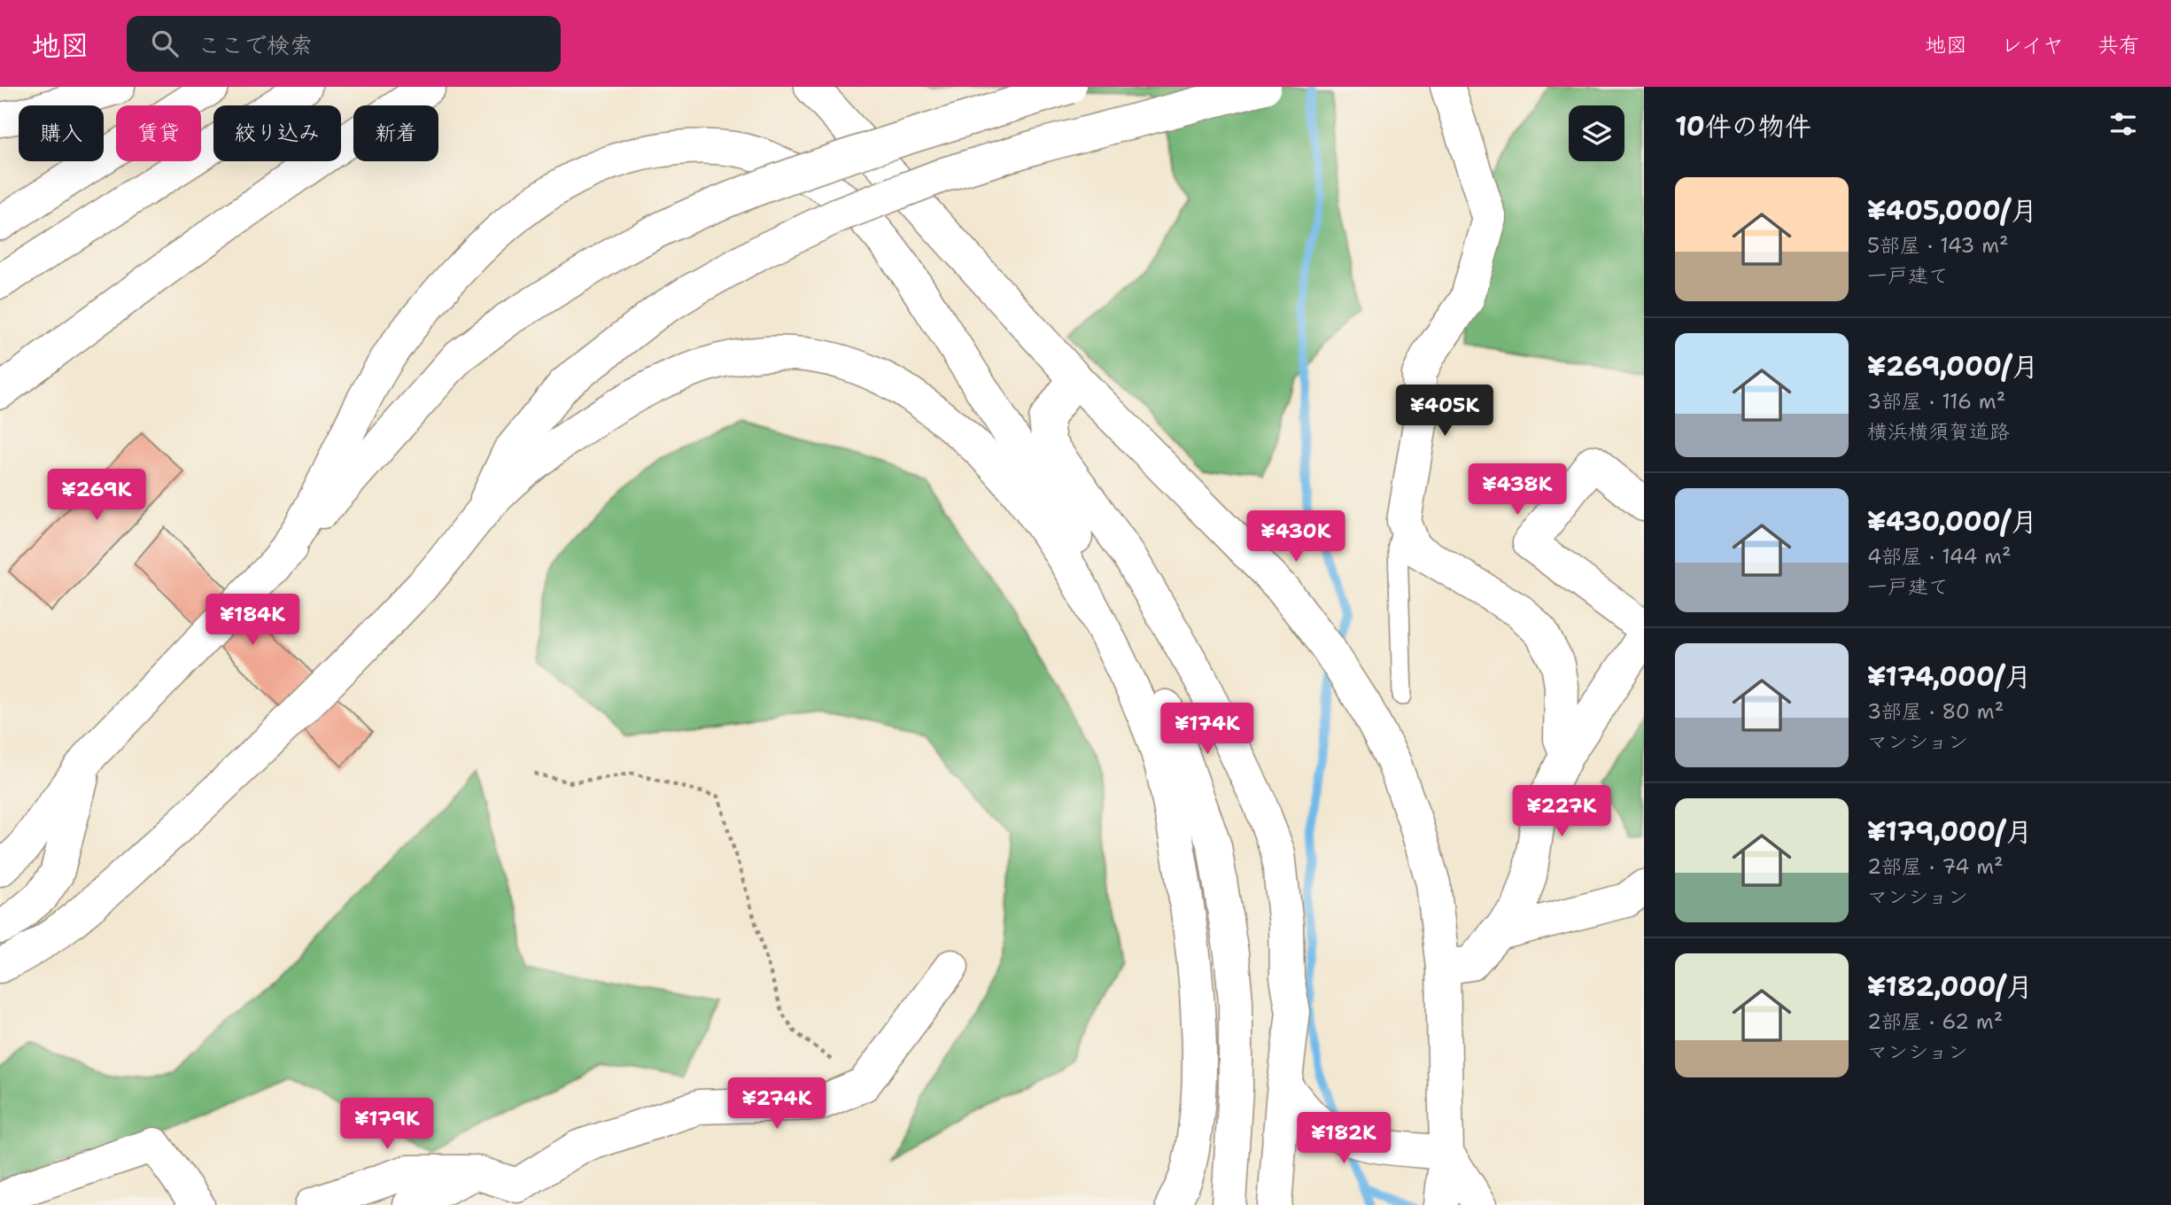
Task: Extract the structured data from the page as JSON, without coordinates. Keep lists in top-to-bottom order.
{
  "page": {
    "header": "地図",
    "search": "ここで検索",
    "nav": ["地図", "レイヤ", "共有"],
    "heading": "10件の物件",
    "chip": [
      "購入",
      "賃貸",
      "絞り込み",
      "新着"
    ],
    "list": [
      {
        "name": "¥405,000/月",
        "note": "5部屋 · 143 m² · 一戸建て"
      },
      {
        "name": "¥269,000/月",
        "note": "3部屋 · 116 m² · 横浜横須賀道路"
      },
      {
        "name": "¥430,000/月",
        "note": "4部屋 · 144 m² · 一戸建て"
      },
      {
        "name": "¥174,000/月",
        "note": "3部屋 · 80 m² · マンション"
      },
      {
        "name": "¥179,000/月",
        "note": "2部屋 · 74 m² · マンション"
      },
      {
        "name": "¥182,000/月",
        "note": "2部屋 · 62 m² · マンション"
      }
    ],
    "price": [
      "¥405K",
      "¥438K",
      "¥269K",
      "¥430K",
      "¥184K",
      "¥174K",
      "¥227K",
      "¥274K",
      "¥179K",
      "¥182K"
    ]
  }
}
